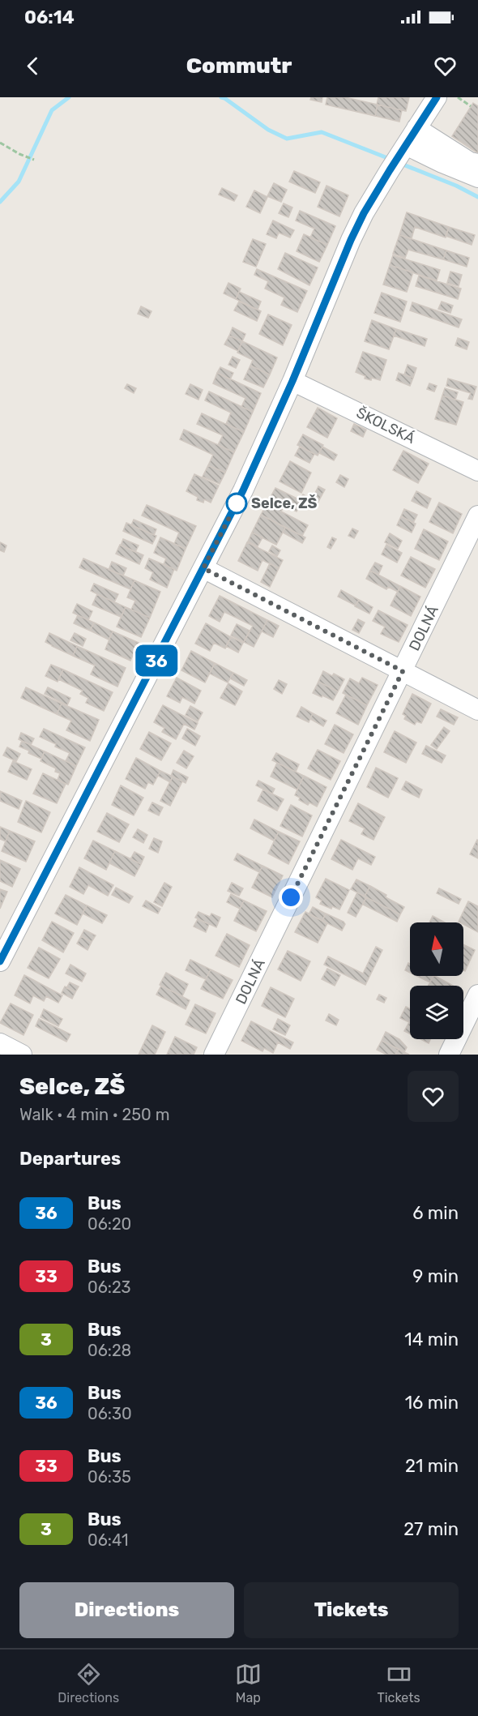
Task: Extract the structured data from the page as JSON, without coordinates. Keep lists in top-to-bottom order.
{
  "streets": {
    "street": ["ŠKOLSKÁ", "DOLNÁ"]
  },
  "places": ["Selce, ZŠ"],
  "lines": ["bus line 36"],
  "north": "top",
  "page": {
    "status": "06:14",
    "header": "Commutr",
    "on_map": "36",
    "heading": [
      ["Selce, ZŠ", "Walk · 4 min · 250 m"],
      "Departures"
    ],
    "list": [
      {
        "mark": "36",
        "name": "Bus",
        "note": "06:20",
        "value": "6 min"
      },
      {
        "mark": "33",
        "name": "Bus",
        "note": "06:23",
        "value": "9 min"
      },
      {
        "mark": "3",
        "name": "Bus",
        "note": "06:28",
        "value": "14 min"
      },
      {
        "mark": "36",
        "name": "Bus",
        "note": "06:30",
        "value": "16 min"
      },
      {
        "mark": "33",
        "name": "Bus",
        "note": "06:35",
        "value": "21 min"
      },
      {
        "mark": "3",
        "name": "Bus",
        "note": "06:41",
        "value": "27 min"
      }
    ],
    "buttons": ["Directions", "Tickets"],
    "tabs": ["Directions", "Map", "Tickets"]
  }
}
